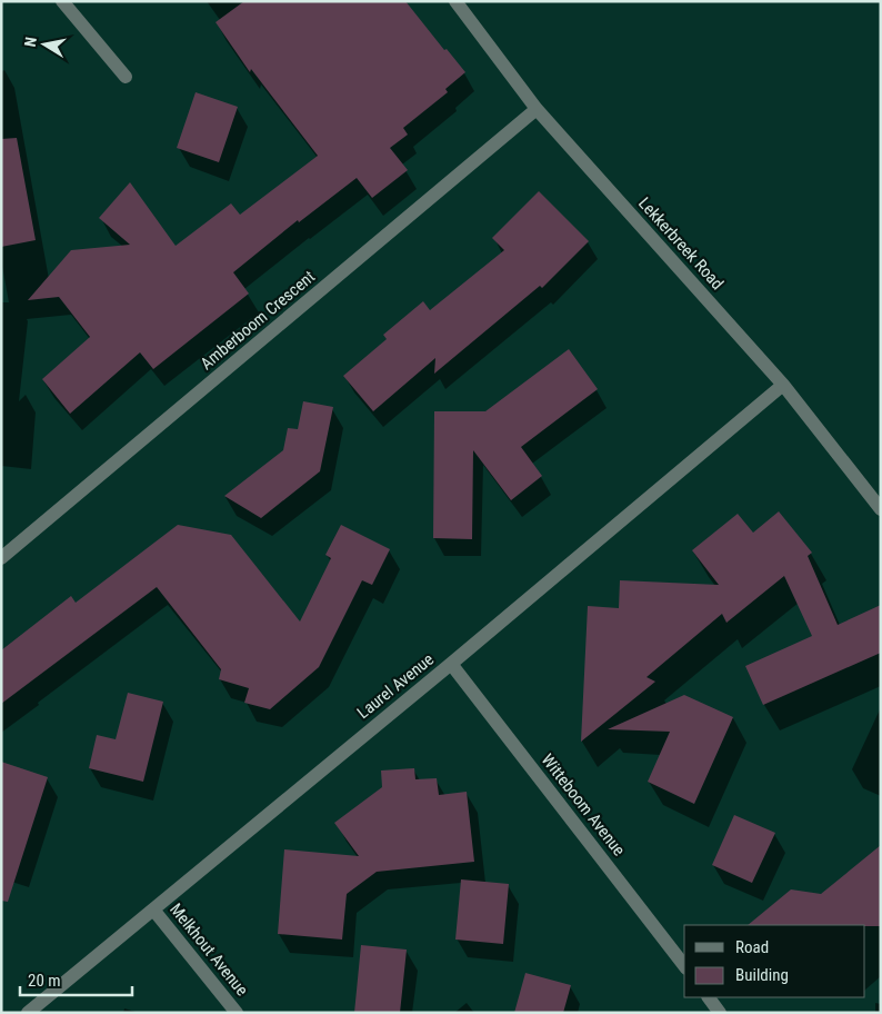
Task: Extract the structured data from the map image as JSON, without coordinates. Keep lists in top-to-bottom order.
{
  "streets": {
    "street": [
      "Lekkerbreek Road",
      "Amberboom Crescent",
      "Laurel Avenue",
      "Witteboom Avenue",
      "Melkhout Avenue"
    ]
  },
  "crossings": [
    ["Lekkerbreek Road", "Amberboom Crescent"],
    ["Lekkerbreek Road", "Laurel Avenue"],
    ["Laurel Avenue", "Witteboom Avenue"],
    ["Laurel Avenue", "Melkhout Avenue"]
  ],
  "legend": ["Road", "Building"],
  "scale_bar": "20 m",
  "north": "left"
}
